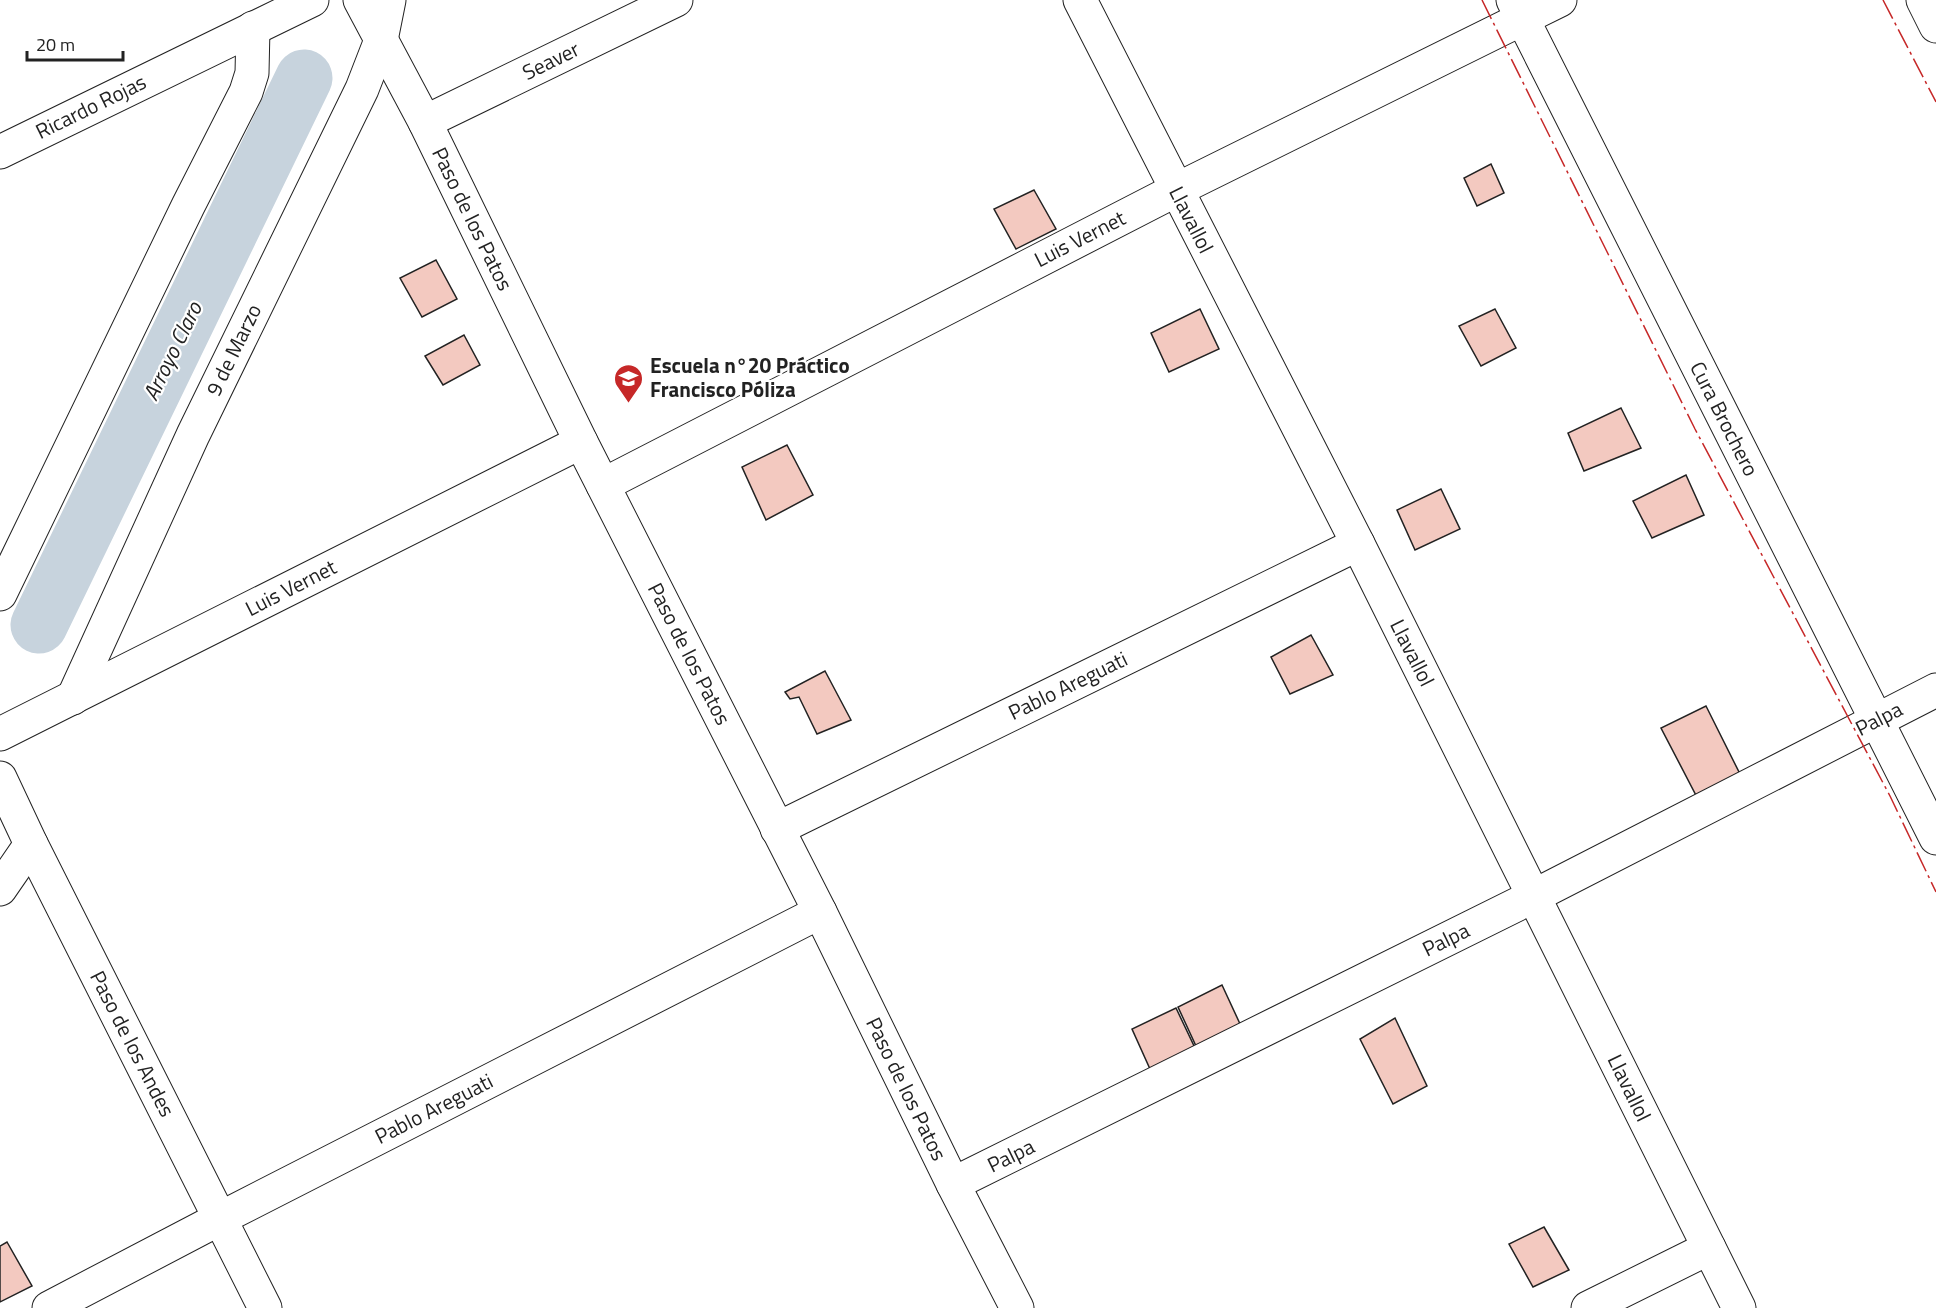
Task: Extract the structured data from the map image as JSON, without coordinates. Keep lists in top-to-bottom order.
{
  "streets": {
    "street": [
      "Seaver",
      "Ricardo Rojas",
      "Paso de los Patos",
      "Llavallol",
      "Luis Vernet",
      "9 de Marzo",
      "Cura Brochero",
      "Pablo Areguati",
      "Palpa",
      "Paso de los Andes"
    ]
  },
  "crossings": [
    ["Seaver", "Paso de los Patos"],
    ["Paso de los Patos", "Luis Vernet"],
    ["Paso de los Patos", "9 de Marzo"],
    ["Paso de los Patos", "Pablo Areguati"],
    ["Paso de los Patos", "Palpa"],
    ["Llavallol", "Luis Vernet"],
    ["Llavallol", "Pablo Areguati"],
    ["Llavallol", "Palpa"],
    ["Luis Vernet", "9 de Marzo"],
    ["Luis Vernet", "Cura Brochero"],
    ["Cura Brochero", "Palpa"],
    ["Pablo Areguati", "Paso de los Andes"]
  ],
  "water": ["Arroyo Claro"],
  "places": {
    "school or university": ["Escuela n°20 Práctico Francisco Póliza"]
  },
  "scale_bar": "20 m"
}
